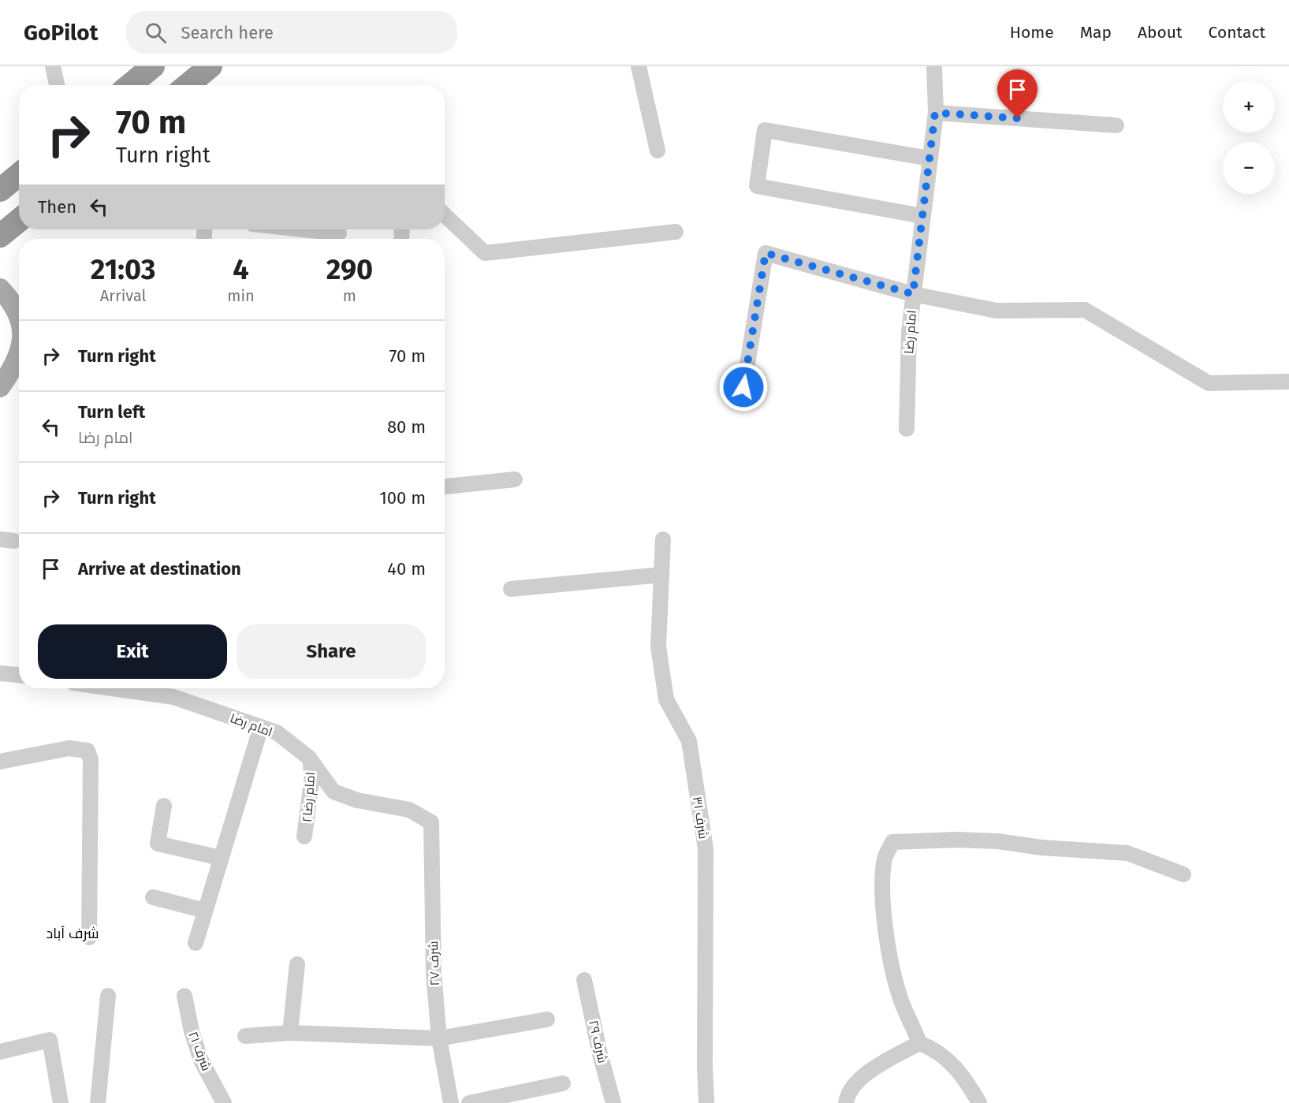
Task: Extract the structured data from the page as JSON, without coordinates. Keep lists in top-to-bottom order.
{
  "streets": {
    "street": [
      "امام رضا",
      "امام رضا۲",
      "شرف ۳۱",
      "شرف ۲۷",
      "شرف ۲۹",
      "شرف ۲۱"
    ]
  },
  "crossings": [
    ["امام رضا", "امام رضا۲"],
    ["امام رضا", "شرف ۲۷"]
  ],
  "districts": ["شرف آباد"],
  "page": {
    "header": "GoPilot",
    "search": "Search here",
    "nav": [
      "Home",
      "Map",
      "About",
      "Contact"
    ],
    "map_buttons": ["+", "−"],
    "turn": ["70 m", "Turn right"],
    "then": "Then",
    "eta": [
      "21:03",
      "Arrival",
      "4",
      "min",
      "290",
      "m"
    ],
    "list": [
      {
        "name": "Turn right",
        "value": "70 m"
      },
      {
        "name": "Turn left",
        "note": "امام رضا",
        "value": "80 m"
      },
      {
        "name": "Turn right",
        "value": "100 m"
      },
      {
        "name": "Arrive at destination",
        "value": "40 m"
      }
    ],
    "buttons": ["Exit", "Share"]
  }
}
